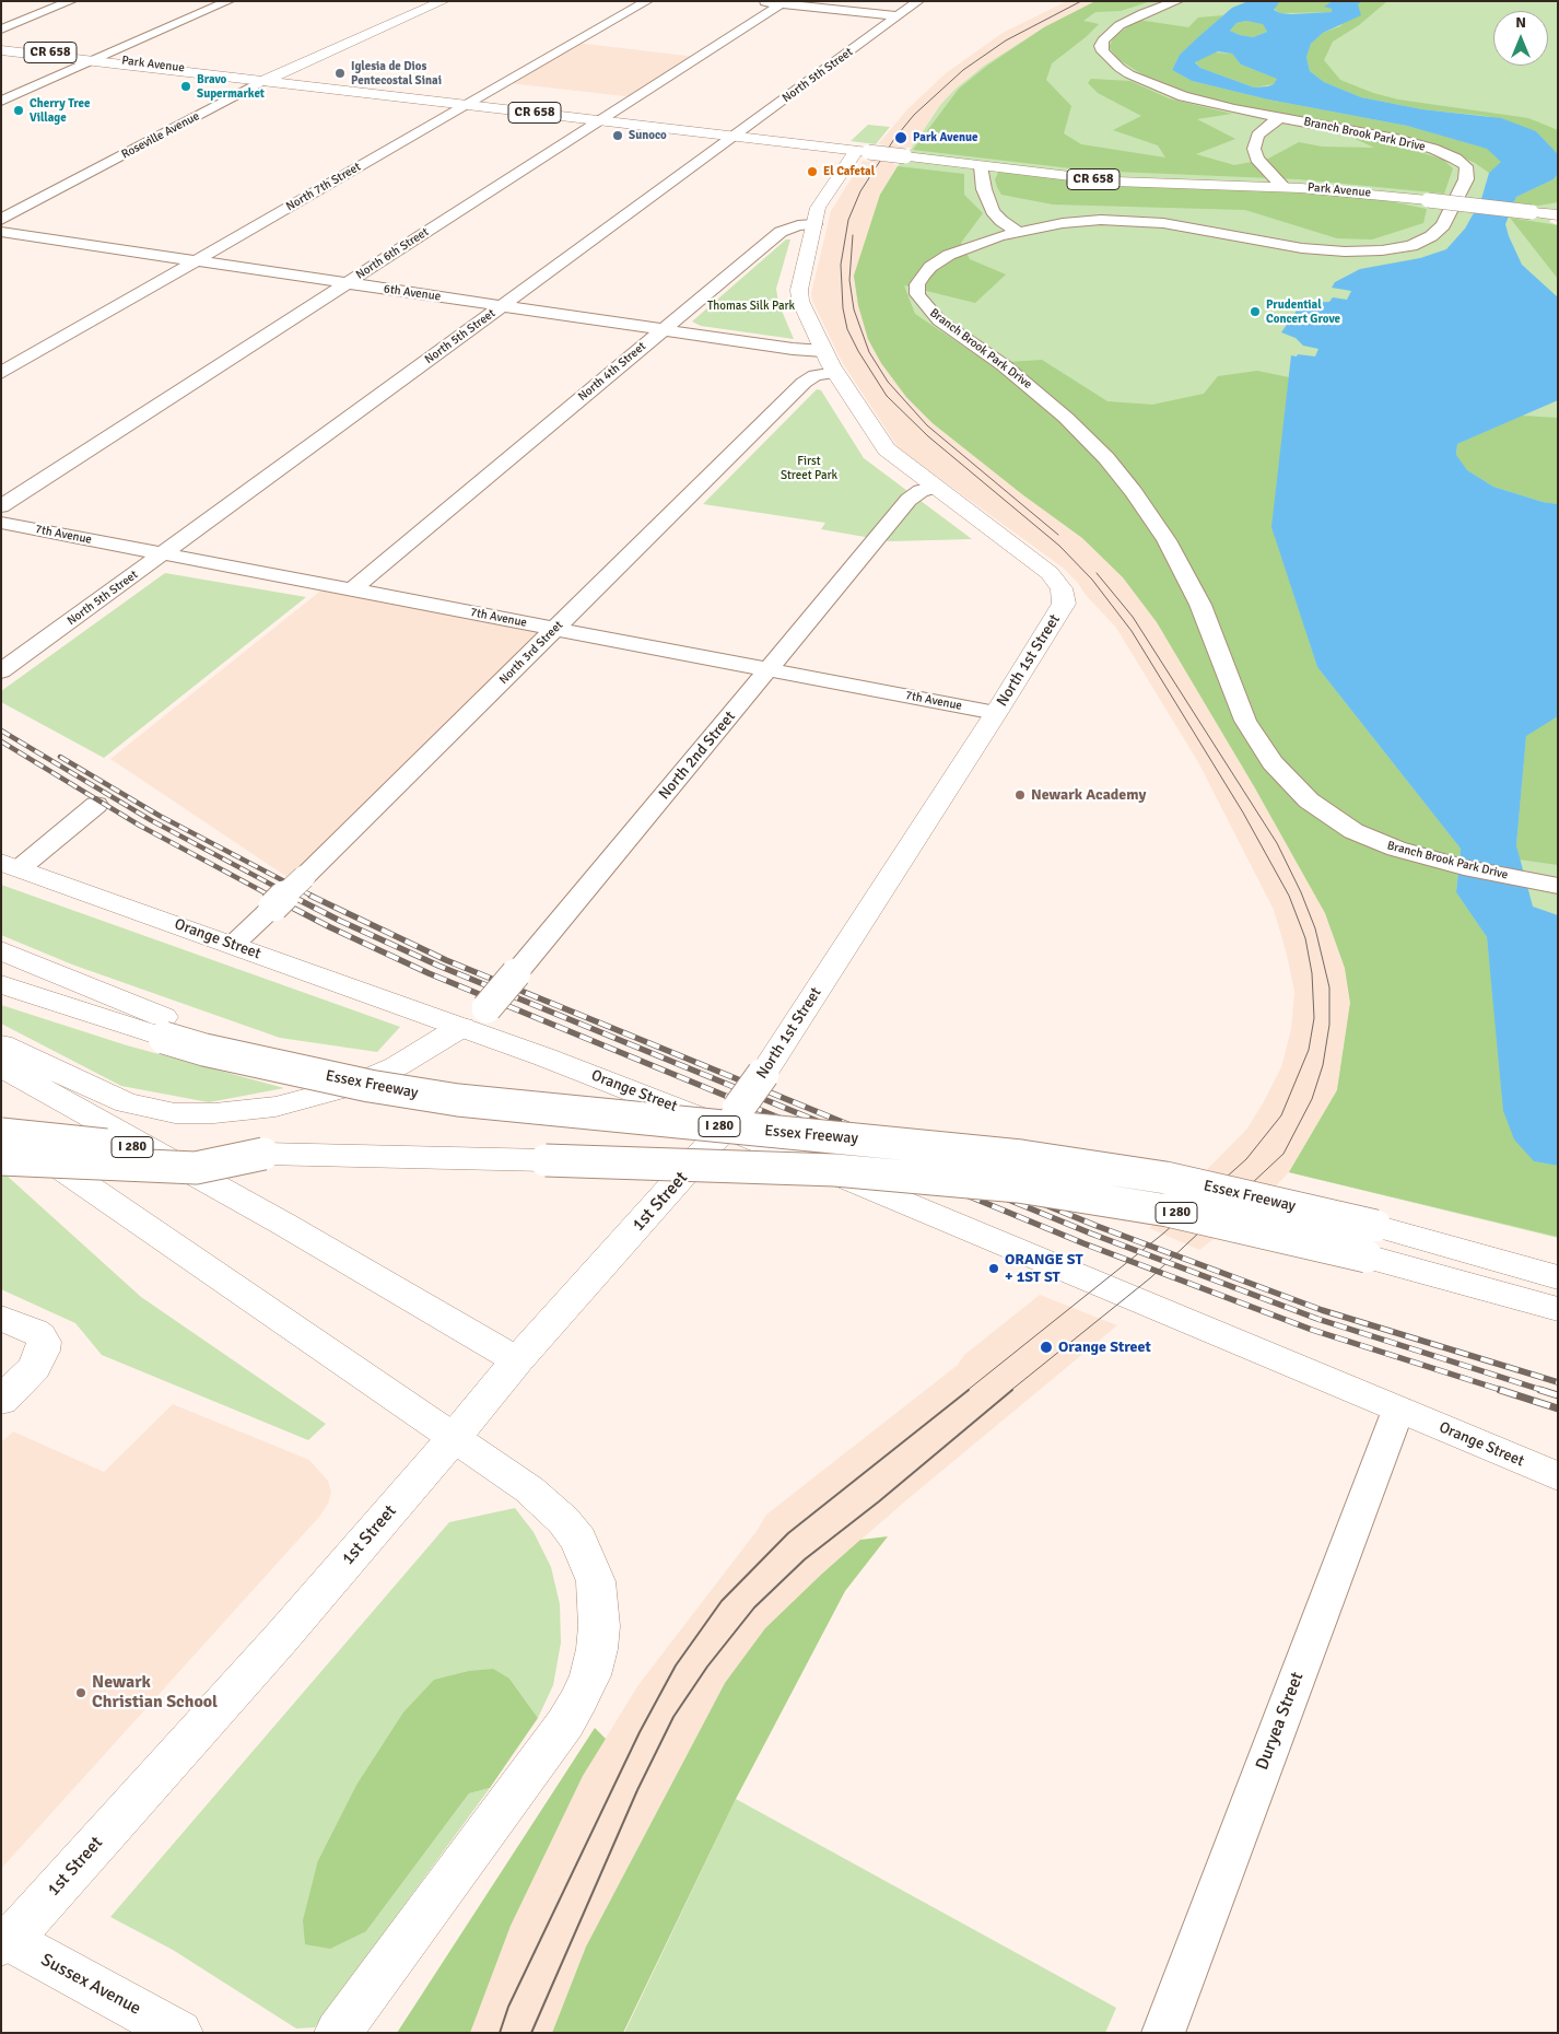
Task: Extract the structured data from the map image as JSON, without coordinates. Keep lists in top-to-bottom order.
{
  "streets": {
    "main road": [
      "CR 658",
      "Park Avenue",
      "Roseville Avenue",
      "North 1st Street",
      "Orange Street",
      "Essex Freeway",
      "I 280",
      "1st Street",
      "Sussex Avenue"
    ],
    "street": [
      "North 5th Street",
      "Branch Brook Park Drive",
      "North 7th Street",
      "North 6th Street",
      "6th Avenue",
      "North 4th Street",
      "7th Avenue",
      "North 3rd Street",
      "North 2nd Street",
      "Duryea Street"
    ]
  },
  "crossings": [
    ["Park Avenue", "North 5th Street"],
    ["Park Avenue", "Roseville Avenue"],
    ["Park Avenue", "North 7th Street"],
    ["Park Avenue", "North 6th Street"],
    ["North 5th Street", "6th Avenue"],
    ["North 5th Street", "7th Avenue"],
    ["North 7th Street", "6th Avenue"],
    ["North 6th Street", "6th Avenue"],
    ["6th Avenue", "North 4th Street"],
    ["6th Avenue", "North 1st Street"],
    ["North 4th Street", "7th Avenue"],
    ["North 4th Street", "North 1st Street"],
    ["7th Avenue", "North 3rd Street"],
    ["7th Avenue", "North 1st Street"],
    ["7th Avenue", "North 2nd Street"],
    ["North 3rd Street", "North 1st Street"],
    ["North 3rd Street", "Orange Street"],
    ["North 1st Street", "North 2nd Street"],
    ["North 1st Street", "Orange Street"],
    ["North 1st Street", "1st Street"],
    ["North 2nd Street", "Orange Street"],
    ["Orange Street", "1st Street"],
    ["Orange Street", "Duryea Street"],
    ["1st Street", "Sussex Avenue"]
  ],
  "parks": ["Thomas Silk Park", "First Street Park"],
  "places": [
    "Iglesia de Dios Pentecostal Sinai",
    "Bravo Supermarket",
    "Cherry Tree Village",
    "Sunoco",
    "Park Avenue",
    "El Cafetal",
    "Prudential Concert Grove",
    "Newark Academy",
    "ORANGE ST + 1ST ST",
    "Orange Street",
    "Newark Christian School"
  ],
  "north": "top"
}
